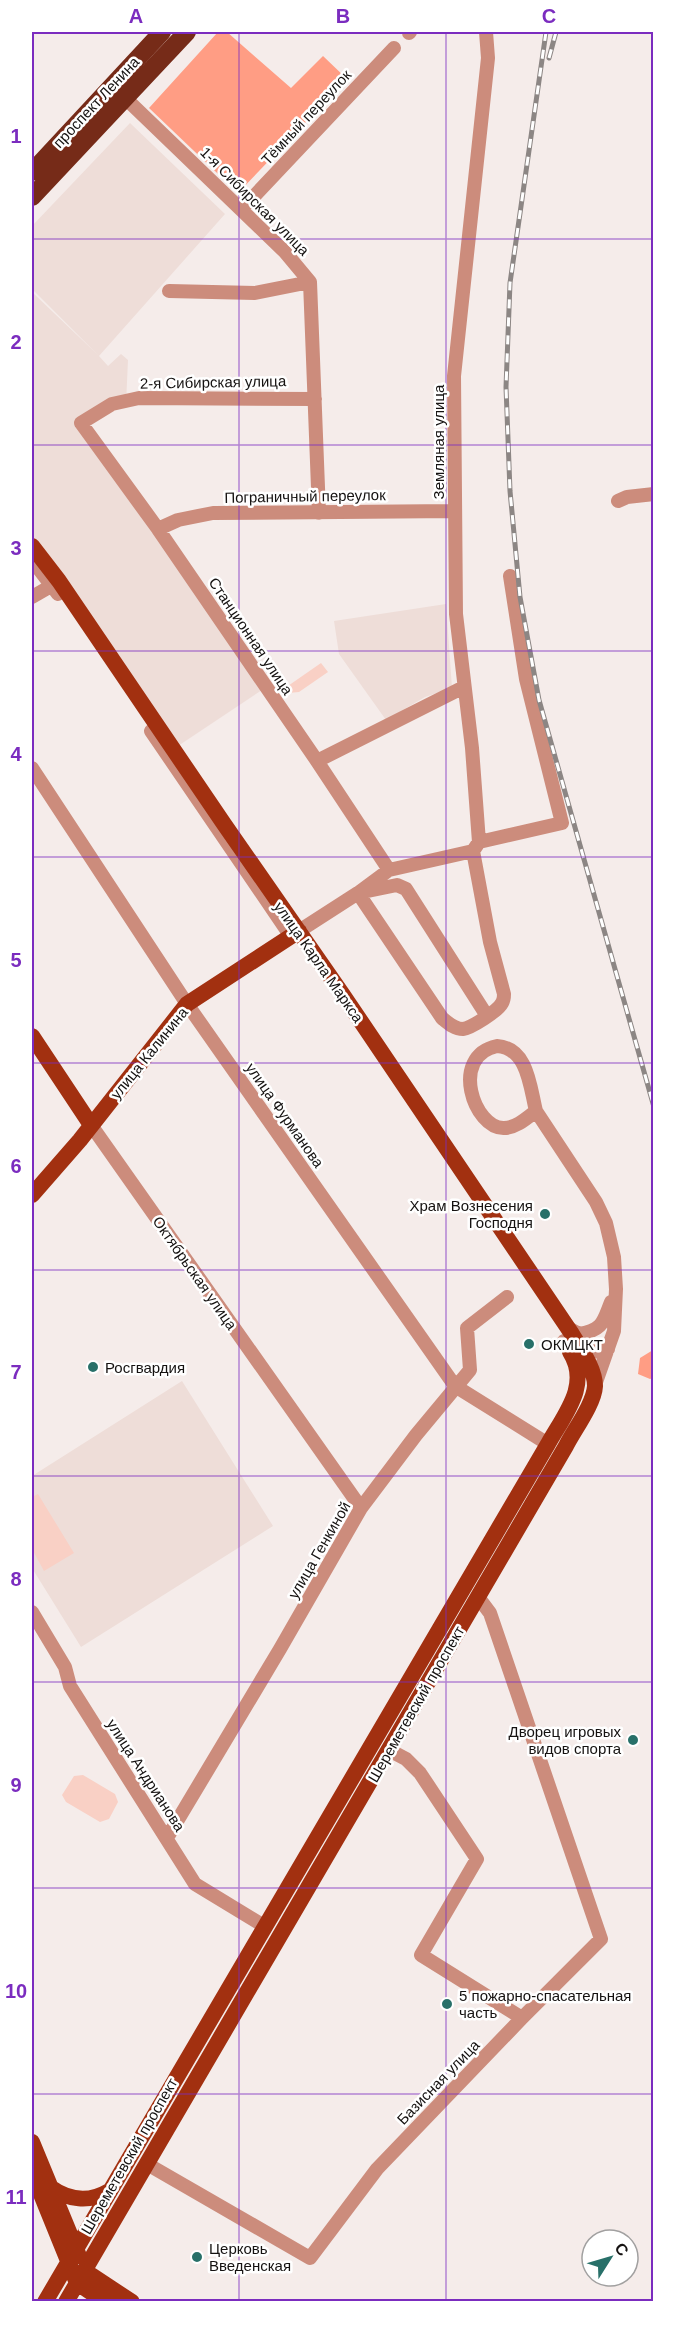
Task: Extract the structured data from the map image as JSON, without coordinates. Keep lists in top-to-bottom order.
{
  "streets": {
    "highway": ["проспект Ленина"],
    "main road": [
      "улица Карла Маркса",
      "улица Калинина",
      "Октябрьская улица",
      "Шереметевский проспект"
    ],
    "street": [
      "Тёмный переулок",
      "1-я Сибирская улица",
      "2-я Сибирская улица",
      "Земляная улица",
      "Пограничный переулок",
      "Станционная улица",
      "улица Фурманова",
      "улица Генкиной",
      "улица Андрианова",
      "Базисная улица"
    ]
  },
  "crossings": [
    ["проспект Ленина", "1-я Сибирская улица"],
    ["Тёмный переулок", "1-я Сибирская улица"],
    ["2-я Сибирская улица", "Станционная улица"],
    ["Земляная улица", "Пограничный переулок"],
    ["Пограничный переулок", "Станционная улица"],
    ["улица Карла Маркса", "улица Калинина"],
    ["улица Карла Маркса", "Шереметевский проспект"],
    ["улица Калинина", "улица Фурманова"],
    ["улица Калинина", "Октябрьская улица"],
    ["улица Фурманова", "улица Генкиной"],
    ["улица Фурманова", "Шереметевский проспект"],
    ["Октябрьская улица", "улица Генкиной"],
    ["улица Генкиной", "улица Андрианова"],
    ["Шереметевский проспект", "улица Андрианова"],
    ["Шереметевский проспект", "Базисная улица"]
  ],
  "places": [
    "Храм Вознесения Господня",
    "ОКМЦКТ",
    "Росгвардия",
    "Дворец игровых видов спорта",
    "5 пожарно-спасательная часть",
    "Церковь Введенская"
  ],
  "north": "top right",
  "grid": {
    "columns": ["A", "B", "C"],
    "rows": [
      "1",
      "2",
      "3",
      "4",
      "5",
      "6",
      "7",
      "8",
      "9",
      "10",
      "11"
    ]
  }
}
